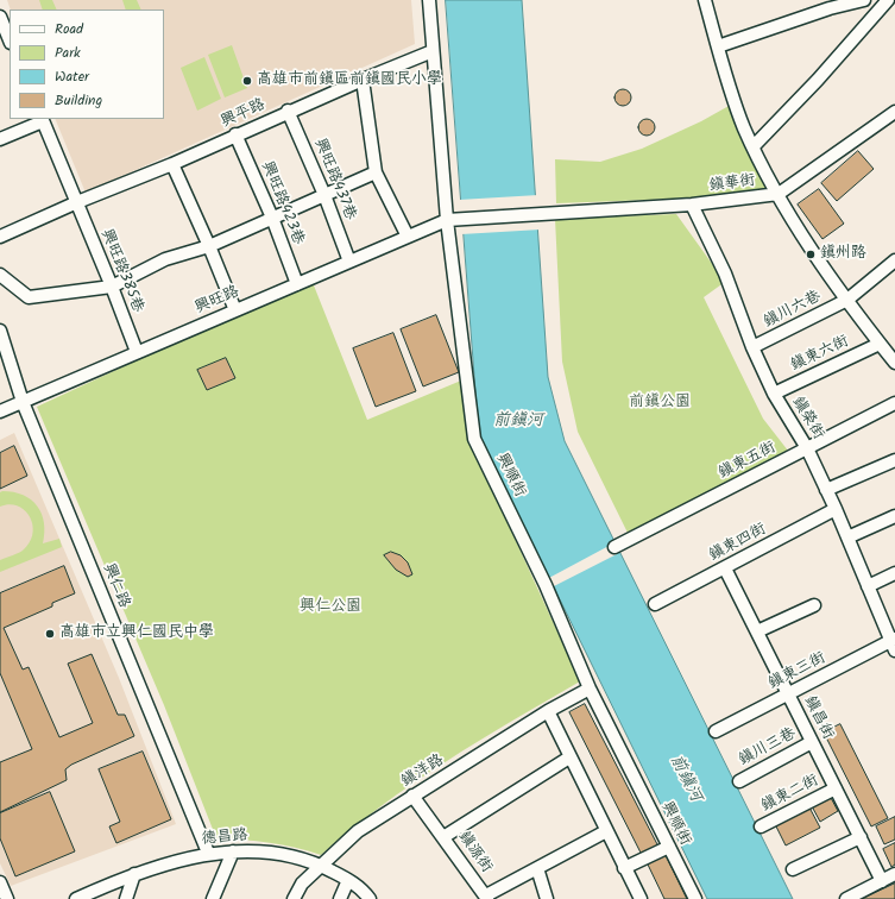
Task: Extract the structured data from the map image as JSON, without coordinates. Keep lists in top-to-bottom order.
{
  "streets": {
    "street": [
      "興平路",
      "興旺路437巷",
      "鎮華街",
      "興旺路423巷",
      "興旺路385巷",
      "興旺路",
      "鎮川六巷",
      "鎮東六街",
      "鎮榮街",
      "鎮東五街",
      "興順街",
      "鎮東四街",
      "興仁路",
      "鎮東三街",
      "鎮昌街",
      "鎮川三巷",
      "鎮洋路",
      "鎮東二街",
      "德昌路",
      "鎮源街"
    ]
  },
  "crossings": [
    ["興平路", "興旺路437巷"],
    ["興平路", "興旺路423巷"],
    ["興平路", "興旺路385巷"],
    ["興平路", "興順街"],
    ["興旺路437巷", "興旺路"],
    ["鎮華街", "興旺路"],
    ["鎮華街", "鎮榮街"],
    ["鎮華街", "興順街"],
    ["興旺路423巷", "興旺路"],
    ["興旺路385巷", "興旺路"],
    ["興旺路", "興順街"],
    ["興旺路", "興仁路"],
    ["鎮川六巷", "鎮榮街"],
    ["鎮東六街", "鎮榮街"],
    ["鎮榮街", "鎮東五街"],
    ["鎮榮街", "鎮東四街"],
    ["鎮榮街", "鎮東三街"],
    ["興順街", "鎮洋路"],
    ["鎮東四街", "鎮昌街"],
    ["興仁路", "德昌路"],
    ["鎮東三街", "鎮昌街"],
    ["鎮昌街", "鎮川三巷"],
    ["鎮昌街", "鎮東二街"],
    ["鎮洋路", "德昌路"]
  ],
  "water": ["前鎮河"],
  "parks": ["前鎮公園", "興仁公園"],
  "places": ["高雄市前鎮區前鎮國民小學", "鎮州路", "高雄市立興仁國民中學"],
  "legend": [
    "Road",
    "Park",
    "Water",
    "Building"
  ]
}
